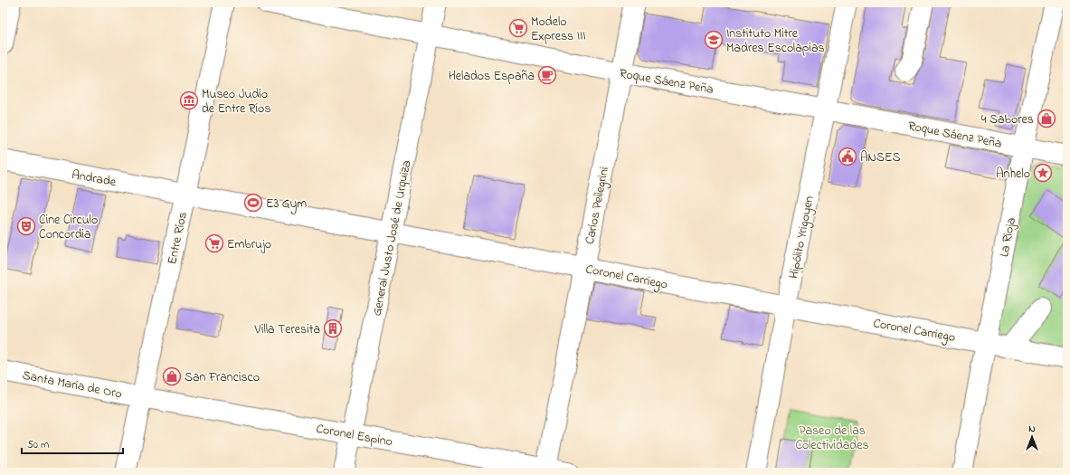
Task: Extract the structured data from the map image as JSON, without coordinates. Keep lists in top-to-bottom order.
{
  "streets": {
    "street": [
      "Roque Sáenz Peña",
      "Andrade",
      "Carlos Pellegrini",
      "Hipólito Yrigoyen",
      "La Rioja",
      "Entre Ríos",
      "General Justo José de Urquiza",
      "Coronel Carriego",
      "Santa María de Oro",
      "Coronel Espino"
    ]
  },
  "crossings": [
    ["Roque Sáenz Peña", "Carlos Pellegrini"],
    ["Roque Sáenz Peña", "Hipólito Yrigoyen"],
    ["Roque Sáenz Peña", "La Rioja"],
    ["Roque Sáenz Peña", "General Justo José de Urquiza"],
    ["Andrade", "Entre Ríos"],
    ["Andrade", "Coronel Carriego"],
    ["Carlos Pellegrini", "Coronel Carriego"],
    ["Carlos Pellegrini", "Coronel Espino"],
    ["Hipólito Yrigoyen", "Coronel Carriego"],
    ["La Rioja", "Coronel Carriego"],
    ["Entre Ríos", "Coronel Carriego"],
    ["Entre Ríos", "Santa María de Oro"],
    ["Entre Ríos", "Coronel Espino"],
    ["General Justo José de Urquiza", "Coronel Carriego"],
    ["General Justo José de Urquiza", "Coronel Espino"],
    ["Santa María de Oro", "Coronel Espino"]
  ],
  "parks": ["Paseo de las Colectividades"],
  "places": {
    "supermarket": ["Modelo Express III", "Embrujo"],
    "school or university": ["Instituto Mitre Madres Escolapias"],
    "cafe": ["Helados España"],
    "museum": ["Museo Judío de Entre Ríos"],
    "shop": ["4 Sabores", "San Francisco"],
    "public building": ["ANSES"],
    "place": ["Anhelo"],
    "sports": ["E3 Gym"],
    "theatre": ["Cine Circulo Concordia"],
    "building": ["Villa Teresita"]
  },
  "scale_bar": "50 m",
  "north": "top"
}
